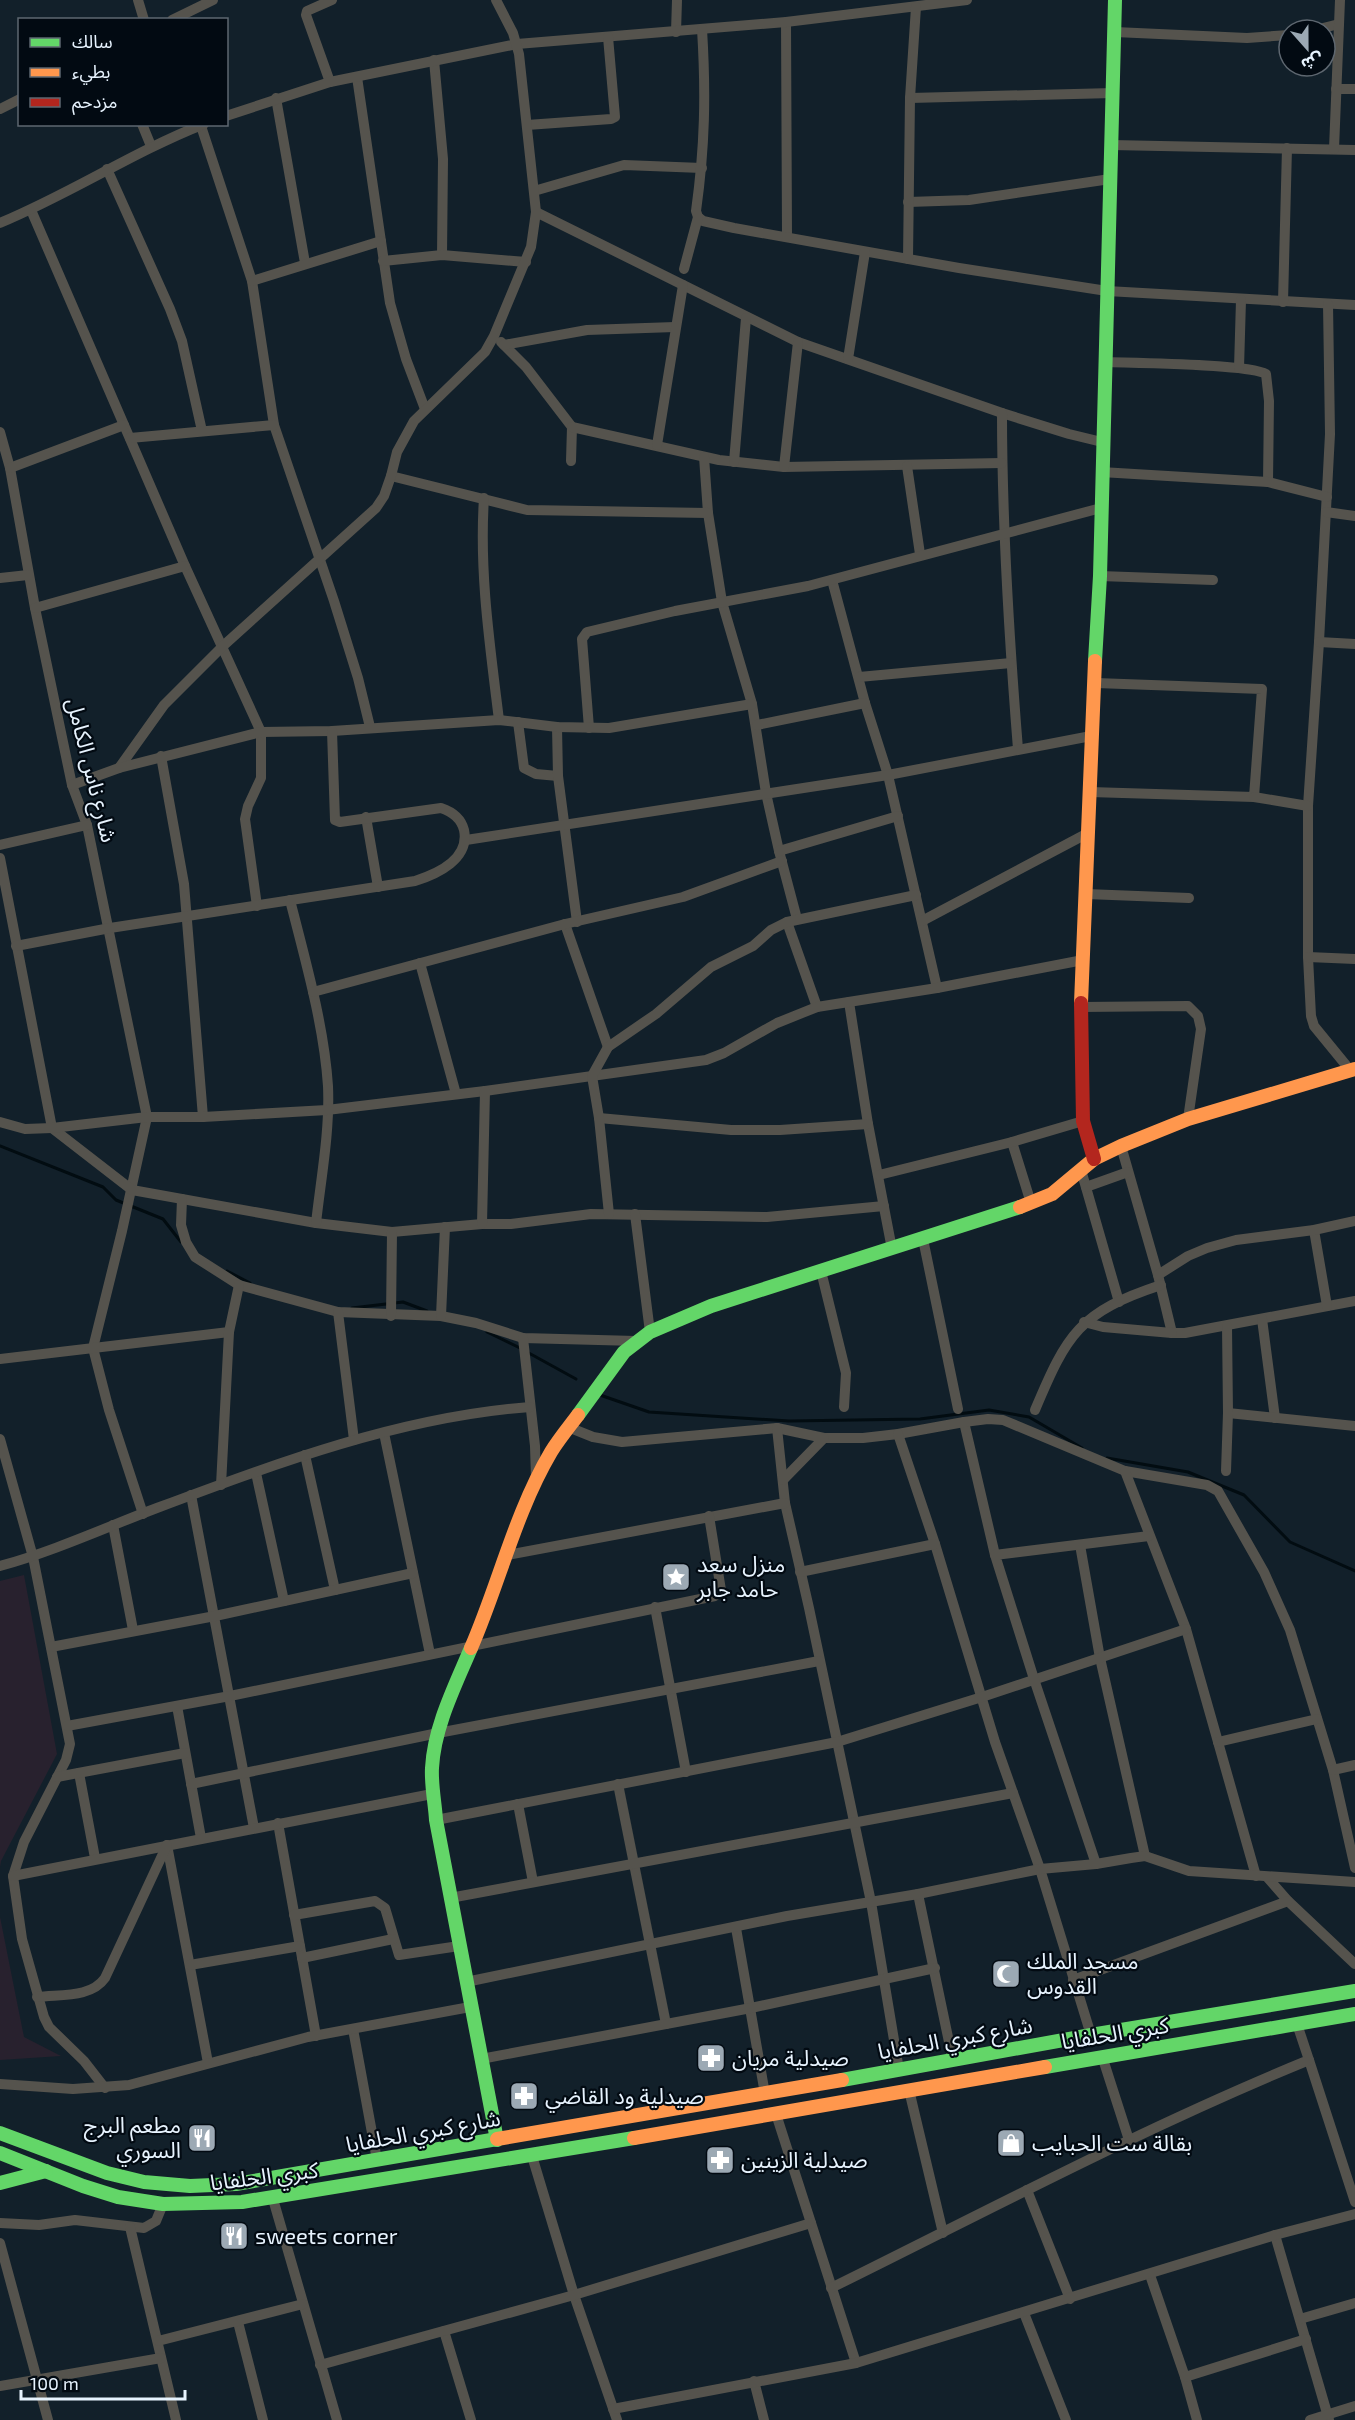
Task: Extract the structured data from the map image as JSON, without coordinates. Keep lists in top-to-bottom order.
{
  "streets": {
    "street": ["شارع ناس الكامل", "كبري الحلفايا", "شارع كبري الحلفايا"]
  },
  "places": {
    "place": ["منزل سعد حامد جابر"],
    "mosque": ["مسجد الملك القدوس"],
    "pharmacy": ["صيدلية مريان", "صيدلية ود القاضي", "صيدلية الزينين"],
    "restaurant": ["مطعم البرج السوري", "sweets corner"],
    "shop": ["بقالة ست الحبايب"]
  },
  "legend": ["سالك", "بطيء", "مزدحم"],
  "scale_bar": "100 m",
  "north": "bottom"
}
